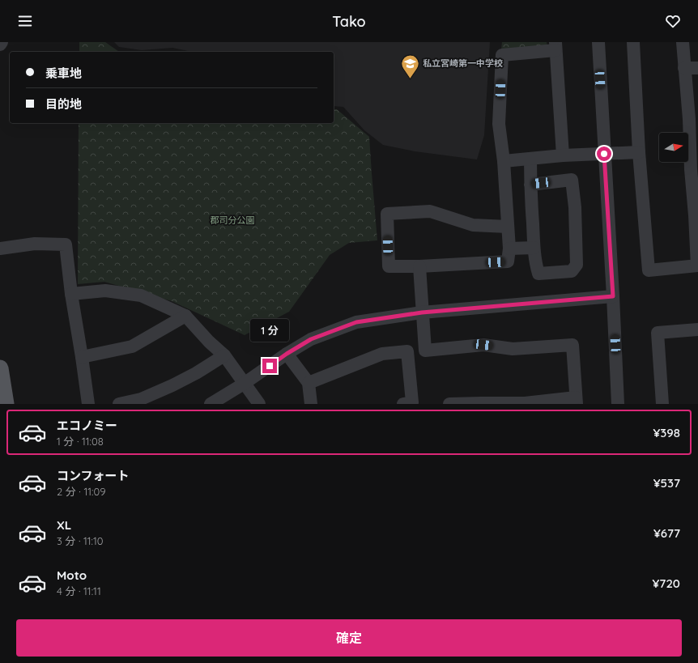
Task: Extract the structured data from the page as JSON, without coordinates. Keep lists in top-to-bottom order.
{
  "parks": ["郡司分公園"],
  "places": {
    "school or university": ["私立宮崎第一中学校"]
  },
  "north": "right",
  "page": {
    "header": "Tako",
    "banner": ["乗車地", "目的地"],
    "bubble": "1 分",
    "list": [
      {
        "name": "エコノミー",
        "note": "1 分 · 11:08",
        "value": "¥398"
      },
      {
        "name": "コンフォート",
        "note": "2 分 · 11:09",
        "value": "¥537"
      },
      {
        "name": "XL",
        "note": "3 分 · 11:10",
        "value": "¥677"
      },
      {
        "name": "Moto",
        "note": "4 分 · 11:11",
        "value": "¥720"
      }
    ],
    "buttons": "確定"
  }
}
